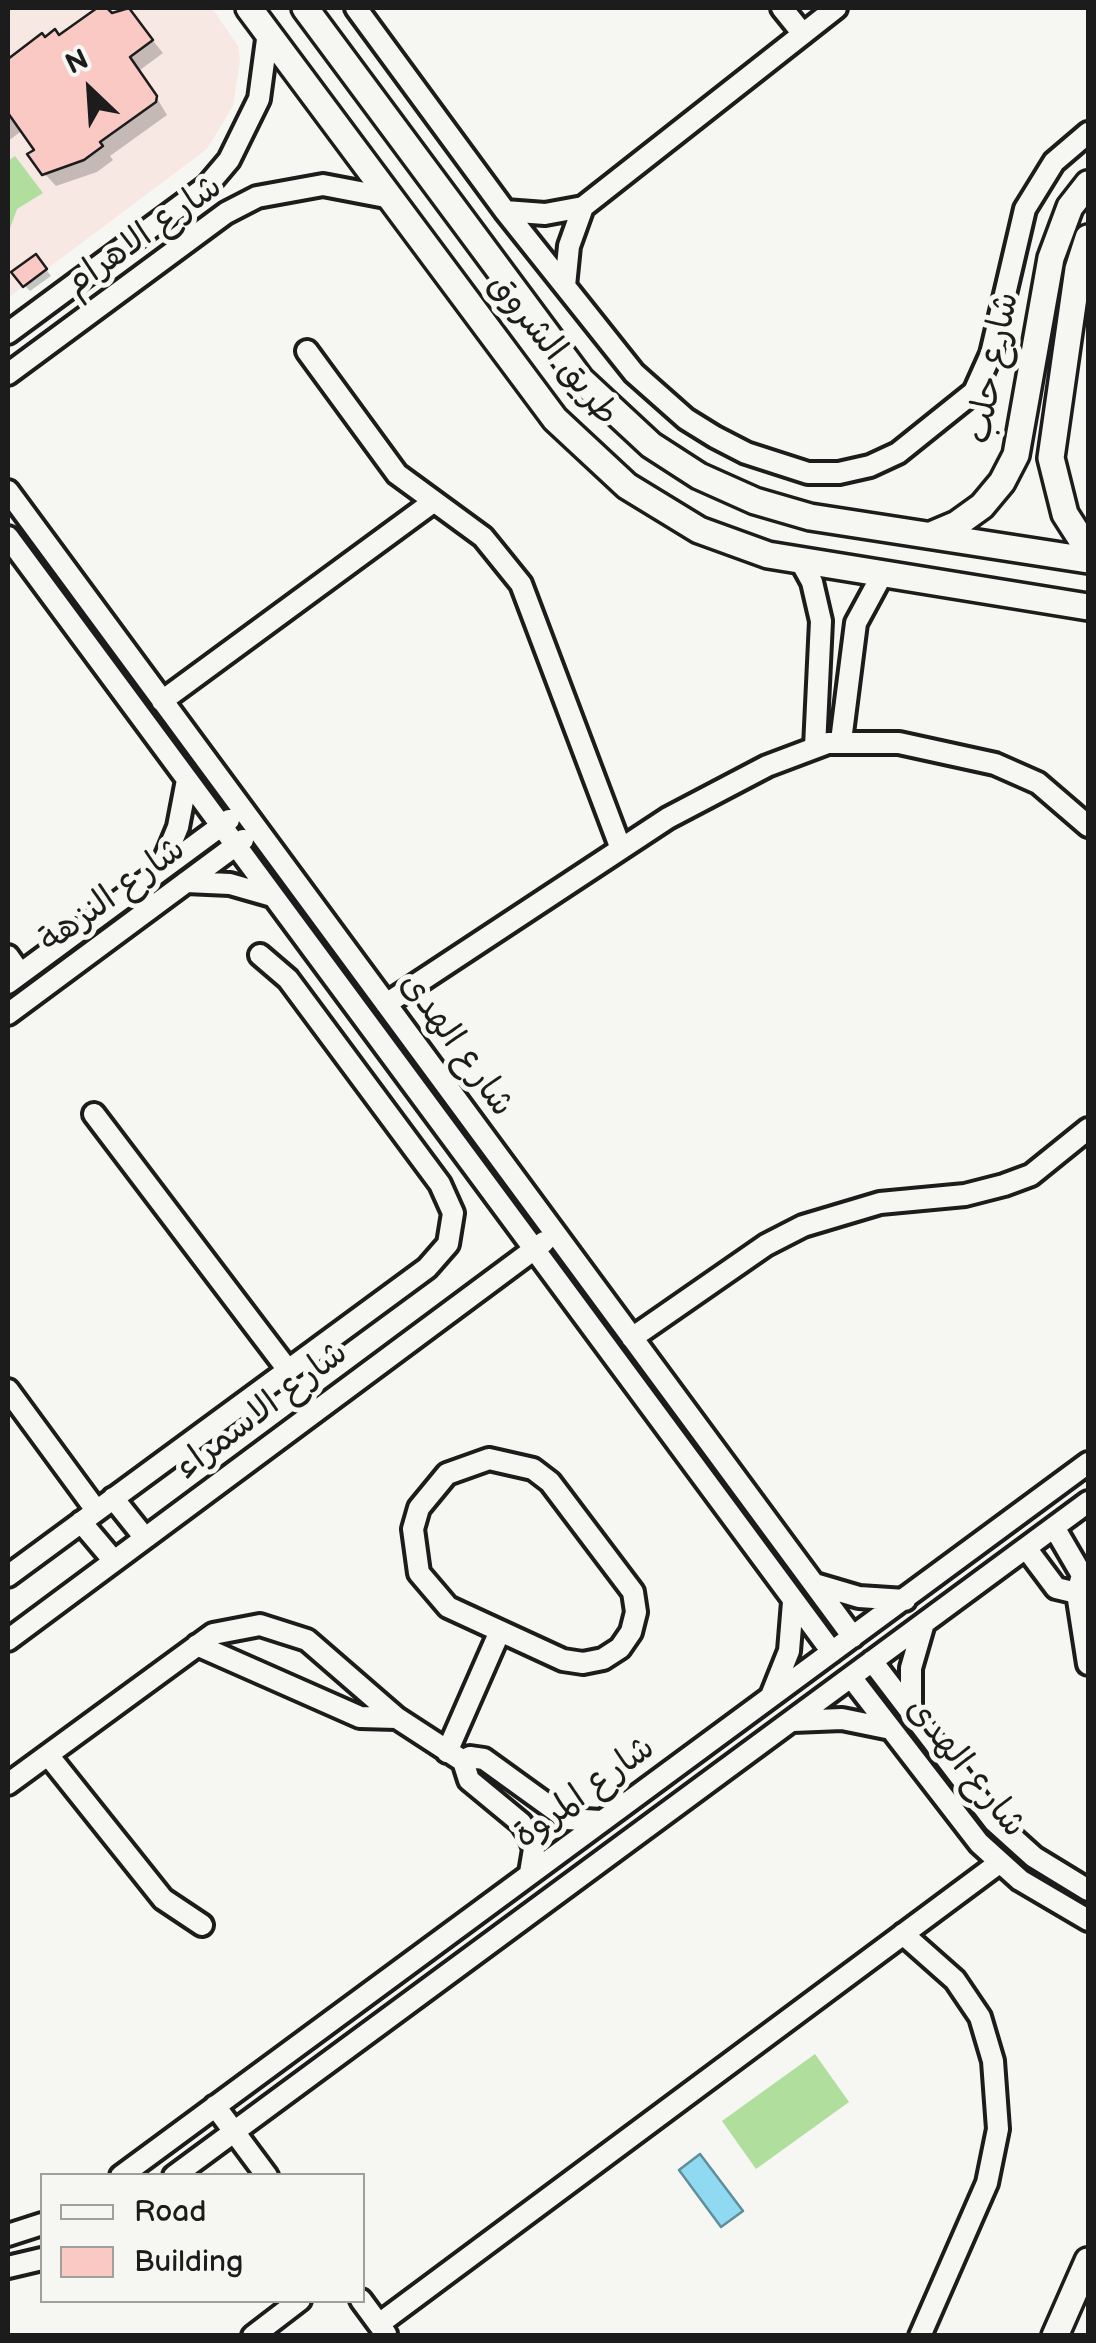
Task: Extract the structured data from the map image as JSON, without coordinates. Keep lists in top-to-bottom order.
{
  "streets": {
    "street": [
      "شارع الاهرام",
      "طريق الشروق",
      "شارع حلب",
      "شارع النزهة",
      "شارع الهدى",
      "شارع الاسمراء",
      "شارع المروة"
    ]
  },
  "crossings": [
    ["شارع الاهرام", "طريق الشروق"],
    ["طريق الشروق", "شارع حلب"],
    ["شارع النزهة", "شارع الهدى"],
    ["شارع الهدى", "شارع الاسمراء"],
    ["شارع الهدى", "شارع المروة"]
  ],
  "legend": ["Road", "Building"],
  "north": "top left"
}
